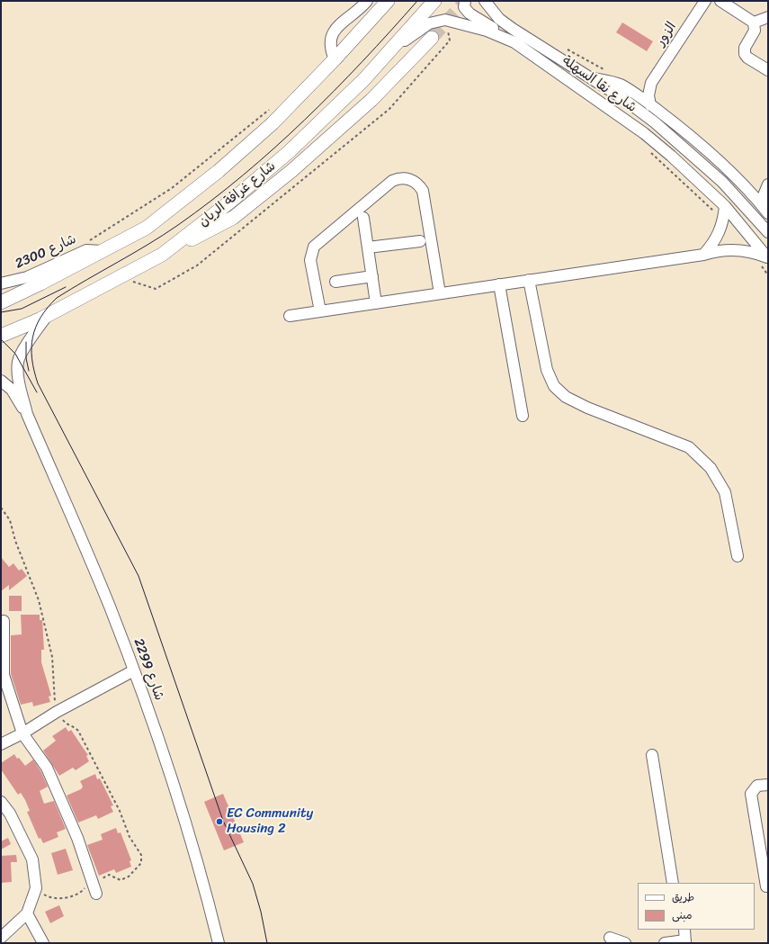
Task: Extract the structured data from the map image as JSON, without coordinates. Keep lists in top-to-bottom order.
{
  "streets": {
    "main road": ["شارع غرافة الريان"],
    "street": [
      "الزور",
      "شارع نقا السهلة",
      "شارع 2300",
      "شارع 2299"
    ]
  },
  "crossings": [
    ["الزور", "شارع نقا السهلة"],
    ["شارع نقا السهلة", "شارع غرافة الريان"],
    ["شارع غرافة الريان", "شارع 2299"]
  ],
  "places": ["EC Community Housing 2"],
  "legend": ["طريق", "مبنى"]
}
